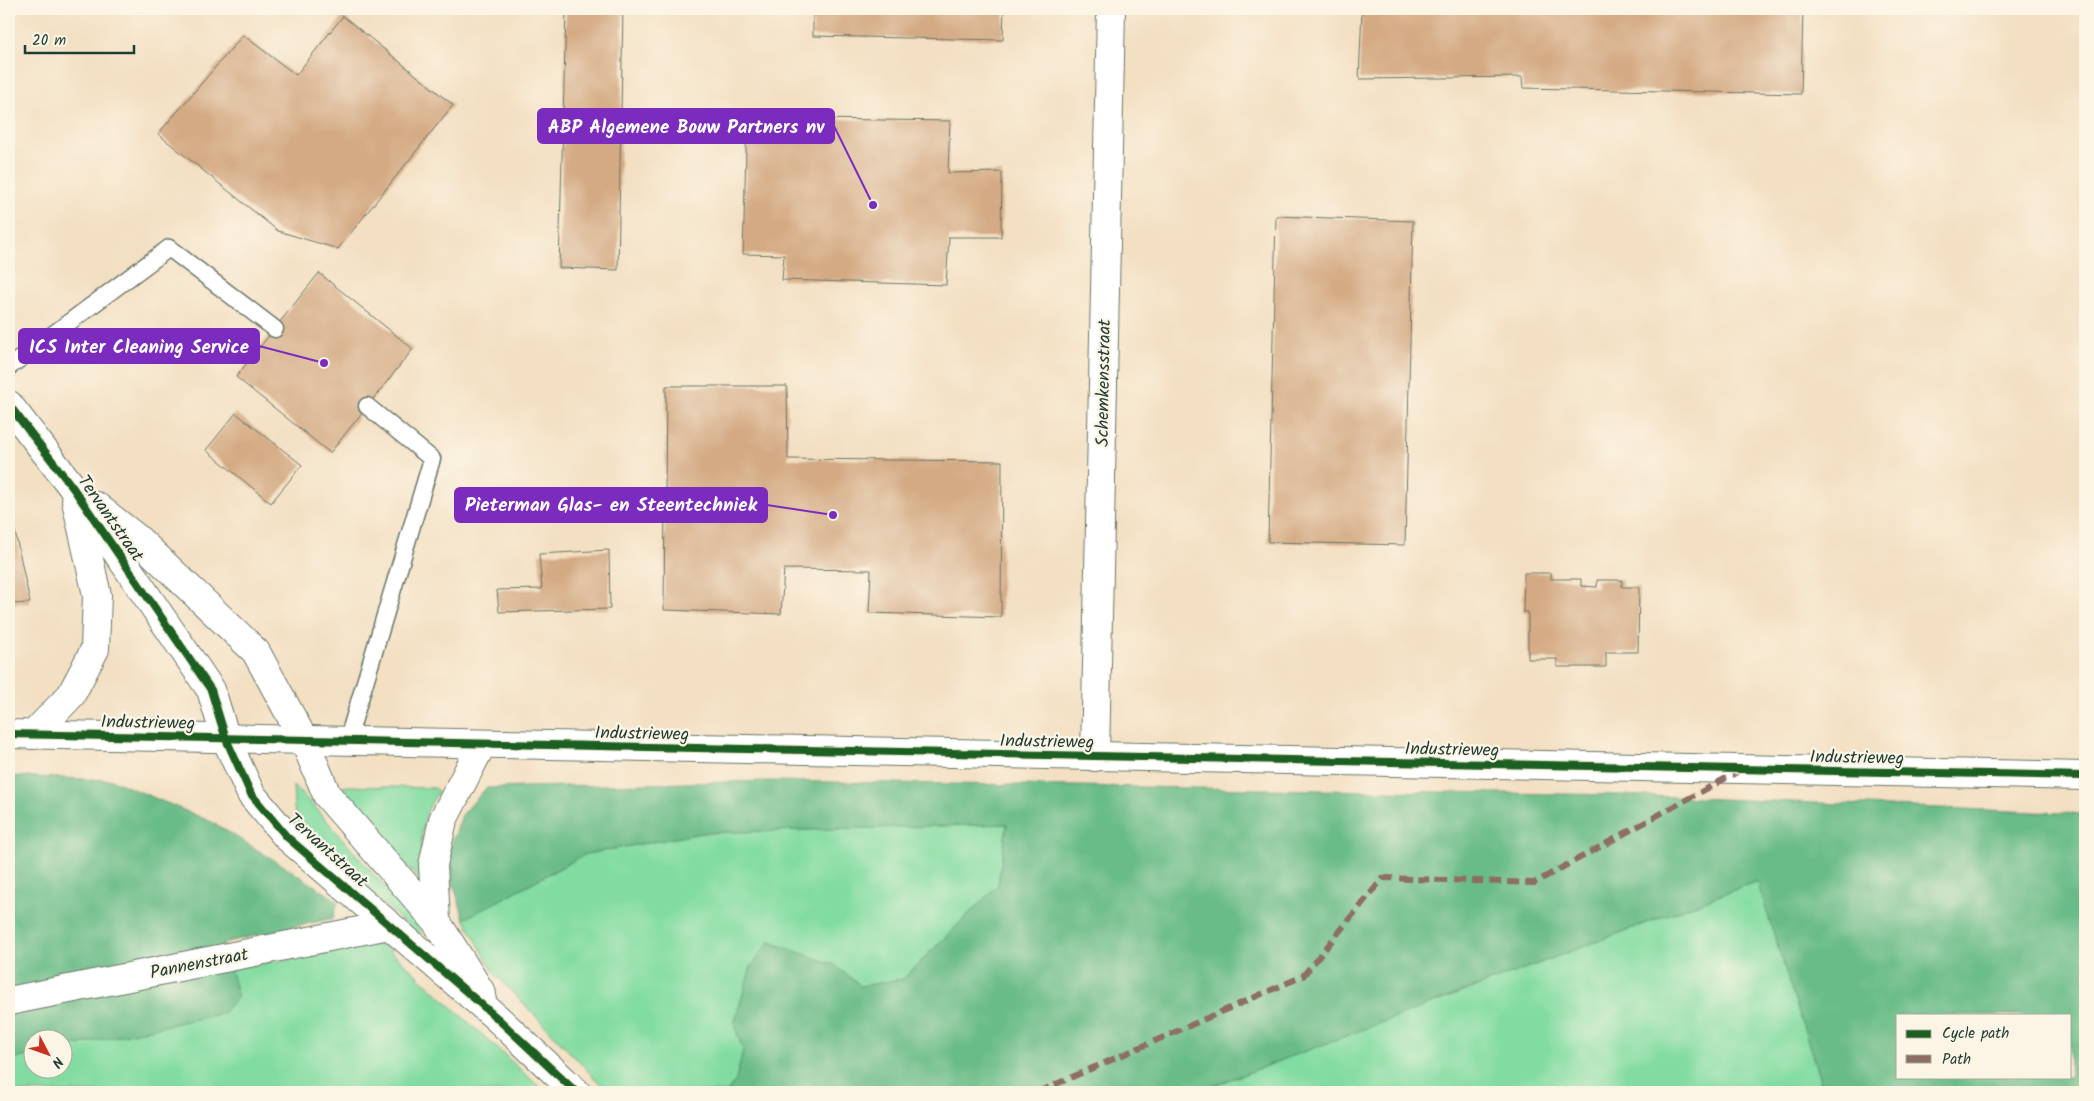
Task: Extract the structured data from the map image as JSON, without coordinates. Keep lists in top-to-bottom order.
{
  "streets": {
    "street": [
      "Schemkensstraat",
      "Tervantstraat",
      "Industrieweg",
      "Pannenstraat"
    ]
  },
  "crossings": [
    ["Schemkensstraat", "Industrieweg"],
    ["Tervantstraat", "Industrieweg"],
    ["Tervantstraat", "Pannenstraat"]
  ],
  "places": ["ABP Algemene Bouw Partners nv", "ICS Inter Cleaning Service", "Pieterman Glas- en Steentechniek"],
  "legend": ["Cycle path", "Path"],
  "scale_bar": "20 m",
  "north": "bottom right"
}
